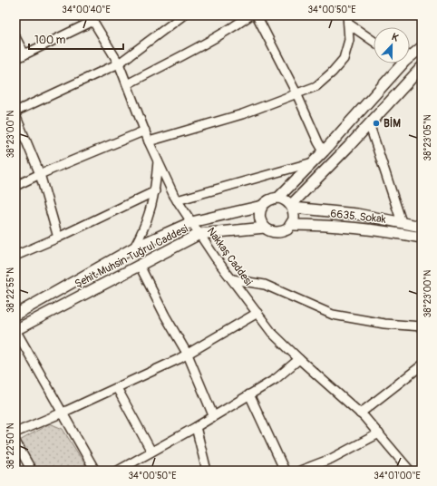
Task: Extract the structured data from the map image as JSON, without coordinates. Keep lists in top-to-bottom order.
{
  "streets": {
    "main road": ["6635. Sokak", "Şehit Muhsin Tuğrul Caddesi"],
    "street": ["Nakkaş Caddesi"]
  },
  "crossings": [
    ["6635. Sokak", "Şehit Muhsin Tuğrul Caddesi"],
    ["Şehit Muhsin Tuğrul Caddesi", "Nakkaş Caddesi"]
  ],
  "places": ["BİM"],
  "scale_bar": "100 m",
  "north": "top",
  "coordinates": [
    "34°00'40\"E",
    "34°00'50\"E",
    "38°23'00\"N",
    "38°23'05\"N",
    "38°22'55\"N",
    "38°22'50\"N",
    "34°01'00\"E"
  ]
}
